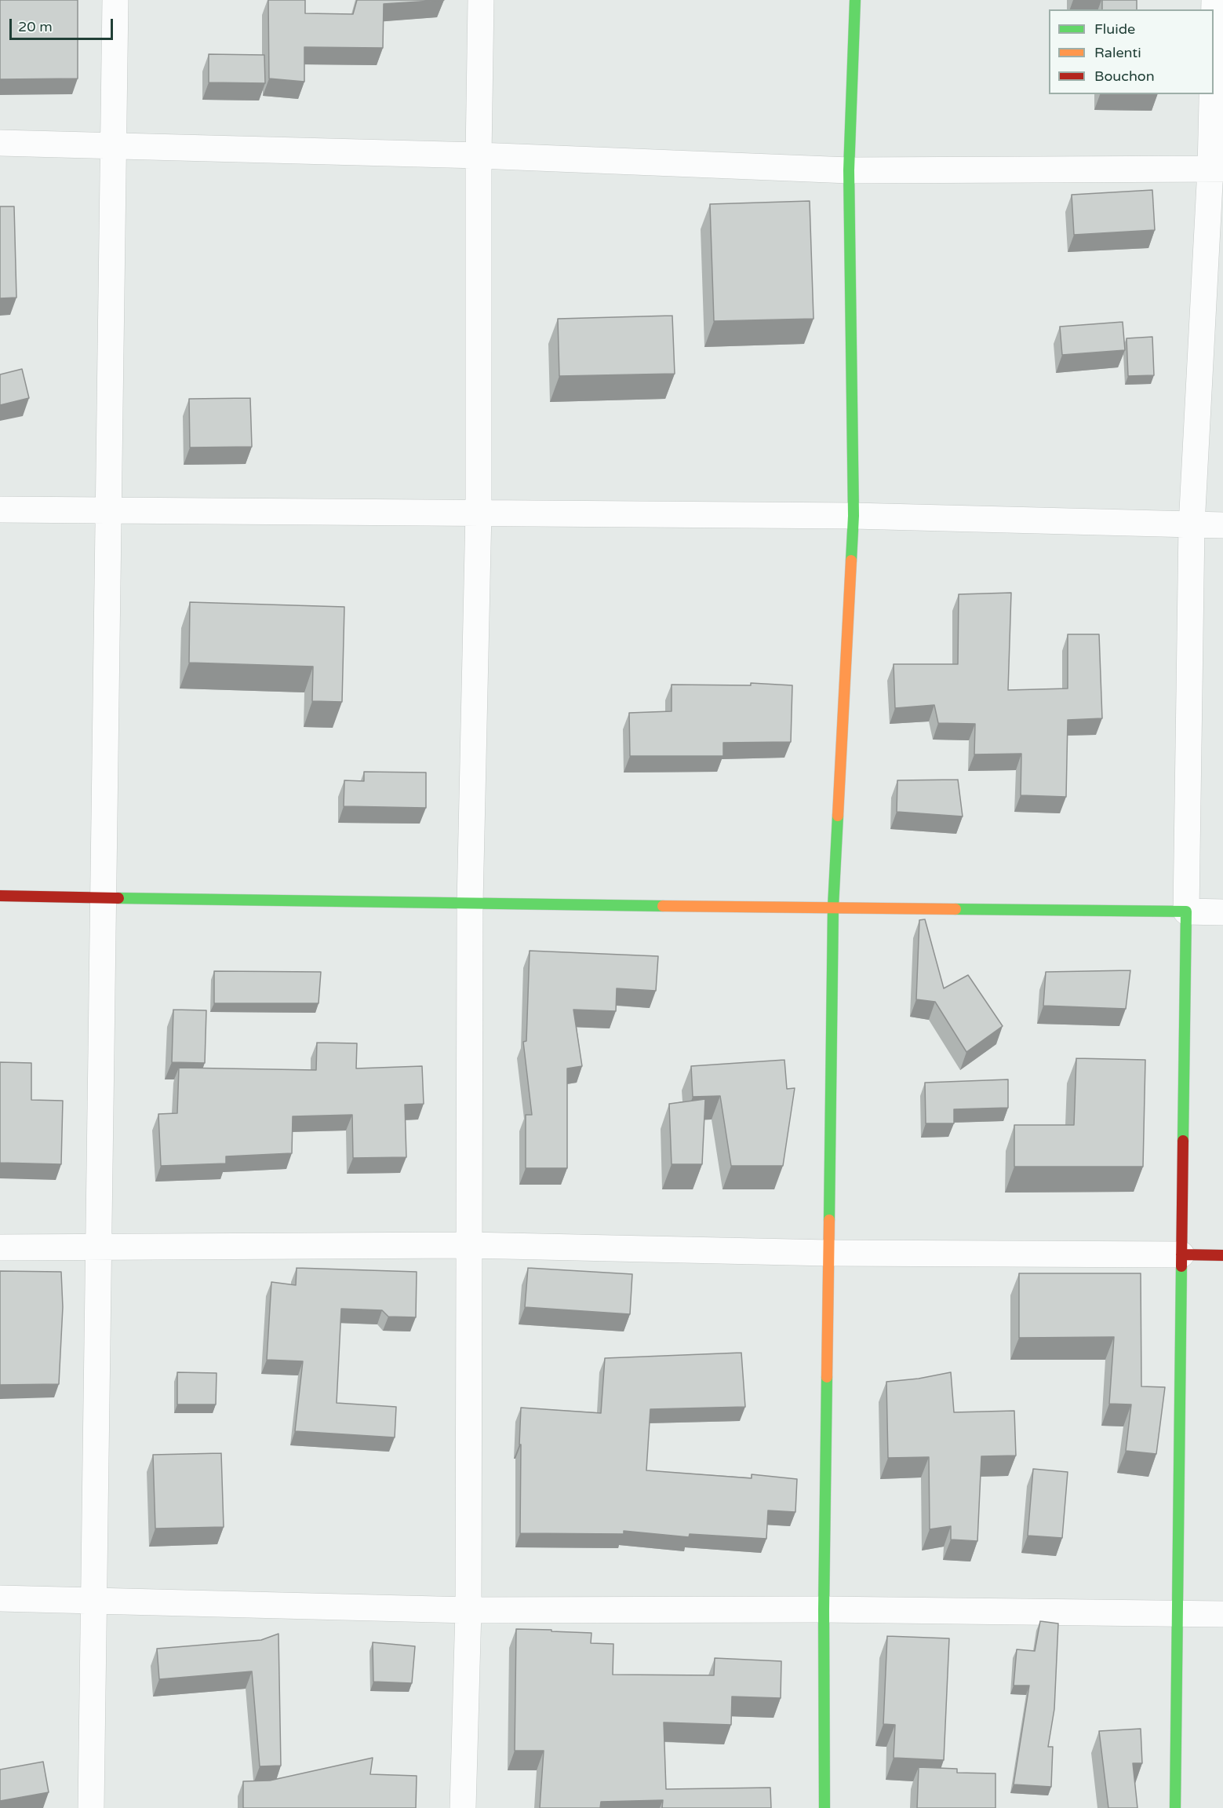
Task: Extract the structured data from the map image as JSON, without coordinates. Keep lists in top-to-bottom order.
{
  "legend": ["Fluide", "Ralenti", "Bouchon"],
  "scale_bar": "20 m"
}
